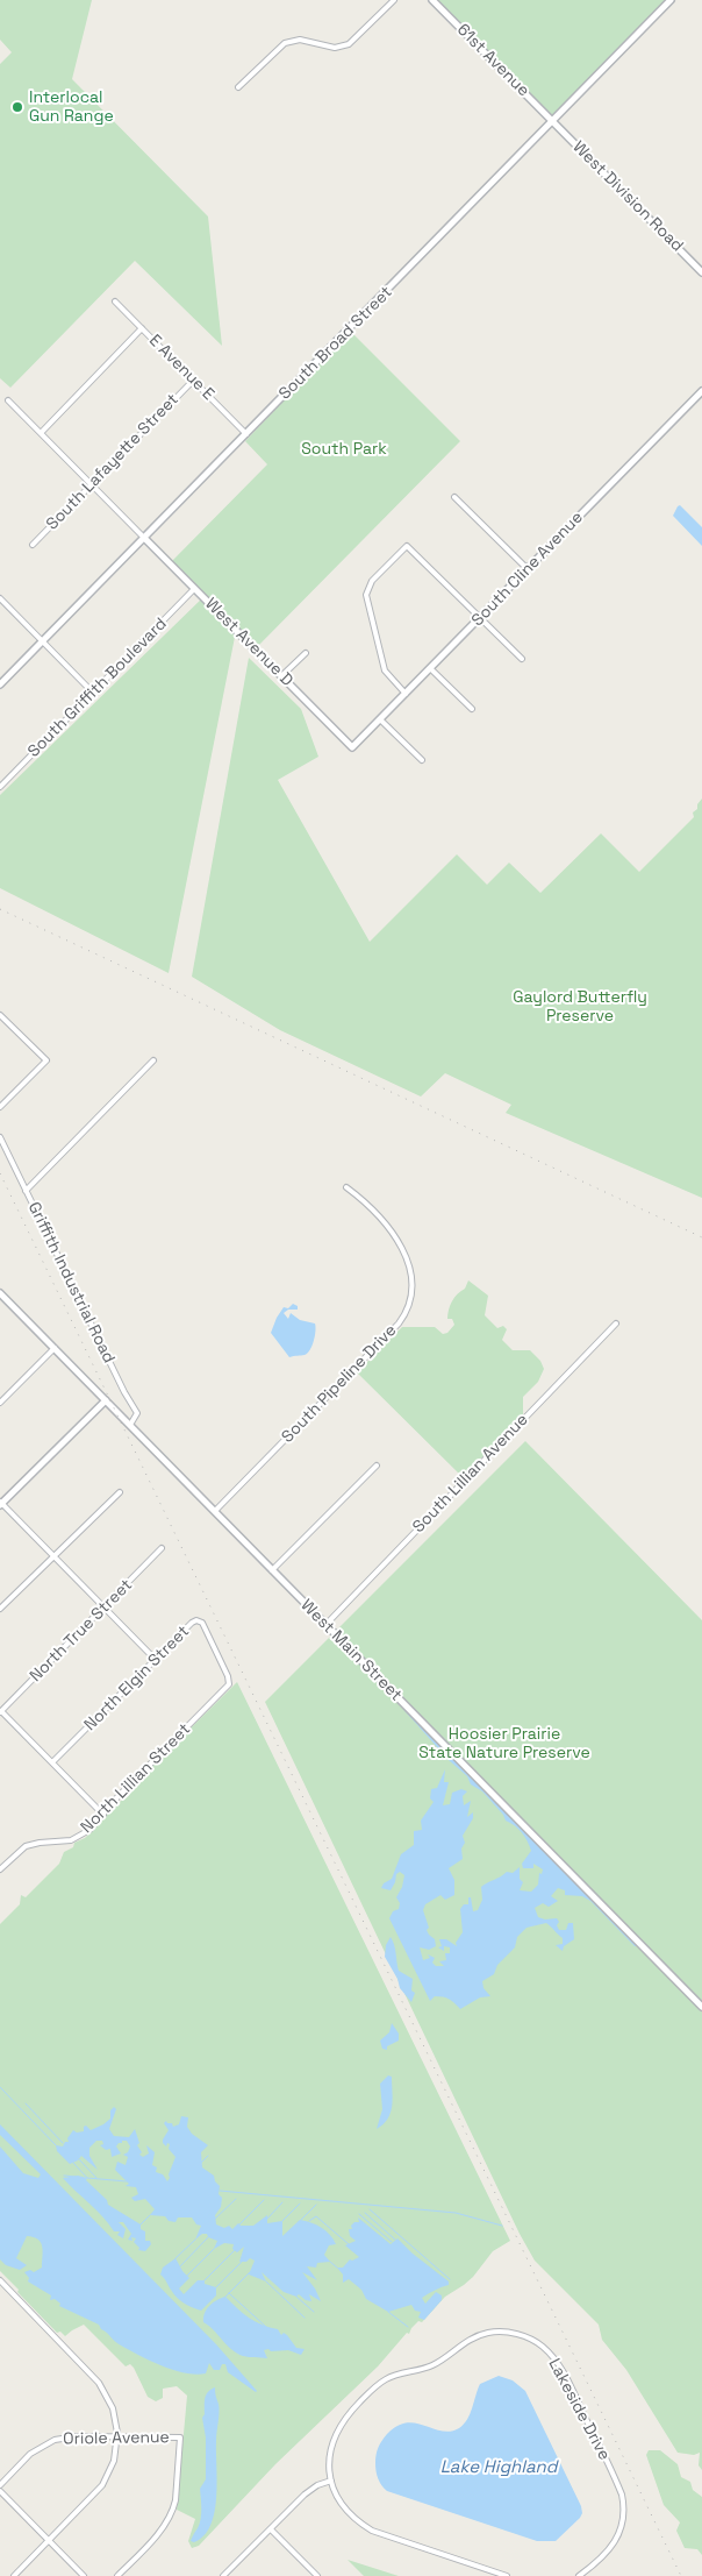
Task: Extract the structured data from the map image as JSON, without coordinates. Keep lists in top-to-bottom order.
{
  "streets": {
    "street": [
      "61st Avenue",
      "West Division Road",
      "South Broad Street",
      "E Avenue E",
      "South Lafayette Street",
      "South Cline Avenue",
      "West Avenue D",
      "South Griffith Boulevard",
      "Griffith Industrial Road",
      "South Pipeline Drive",
      "South Lillian Avenue",
      "North True Street",
      "West Main Street",
      "North Elgin Street",
      "North Lillian Street",
      "Lakeside Drive",
      "Oriole Avenue"
    ]
  },
  "crossings": [
    ["61st Avenue", "West Division Road"],
    ["61st Avenue", "South Broad Street"],
    ["West Division Road", "South Broad Street"],
    ["South Broad Street", "E Avenue E"],
    ["South Broad Street", "West Avenue D"],
    ["E Avenue E", "South Lafayette Street"],
    ["South Cline Avenue", "West Avenue D"],
    ["West Avenue D", "South Griffith Boulevard"],
    ["Griffith Industrial Road", "West Main Street"],
    ["South Pipeline Drive", "West Main Street"],
    ["South Lillian Avenue", "West Main Street"],
    ["North Elgin Street", "North Lillian Street"]
  ],
  "water": ["Lake Highland"],
  "parks": ["South Park", "Gaylord Butterfly Preserve", "Hoosier Prairie State Nature Preserve"],
  "places": ["Interlocal Gun Range"]
}
